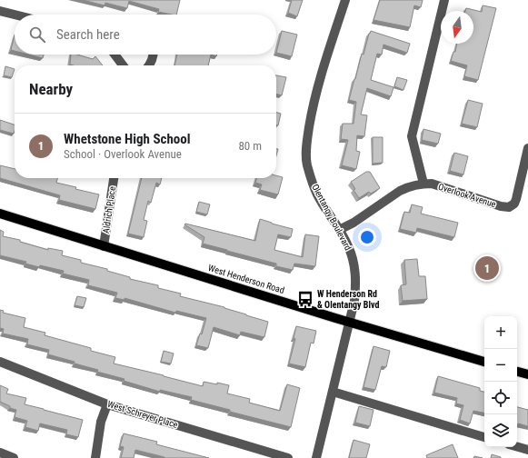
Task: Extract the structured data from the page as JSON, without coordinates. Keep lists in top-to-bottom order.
{
  "streets": {
    "main road": ["West Henderson Road"],
    "street": [
      "Overlook Avenue",
      "Aldrich Place",
      "Olentangy Boulevard",
      "West Schreyer Place"
    ]
  },
  "crossings": [
    ["Overlook Avenue", "Olentangy Boulevard"],
    ["Aldrich Place", "West Henderson Road"],
    ["Olentangy Boulevard", "West Henderson Road"]
  ],
  "places": {
    "bus stop": ["W Henderson Rd & Olentangy Blvd"]
  },
  "north": "bottom",
  "page": {
    "search": "Search here",
    "heading": "Nearby",
    "list": [
      {
        "mark": "1",
        "name": "Whetstone High School",
        "note": "School · Overlook Avenue",
        "value": "80 m"
      }
    ],
    "pins": "1",
    "map_buttons": ["+", "−"]
  }
}
